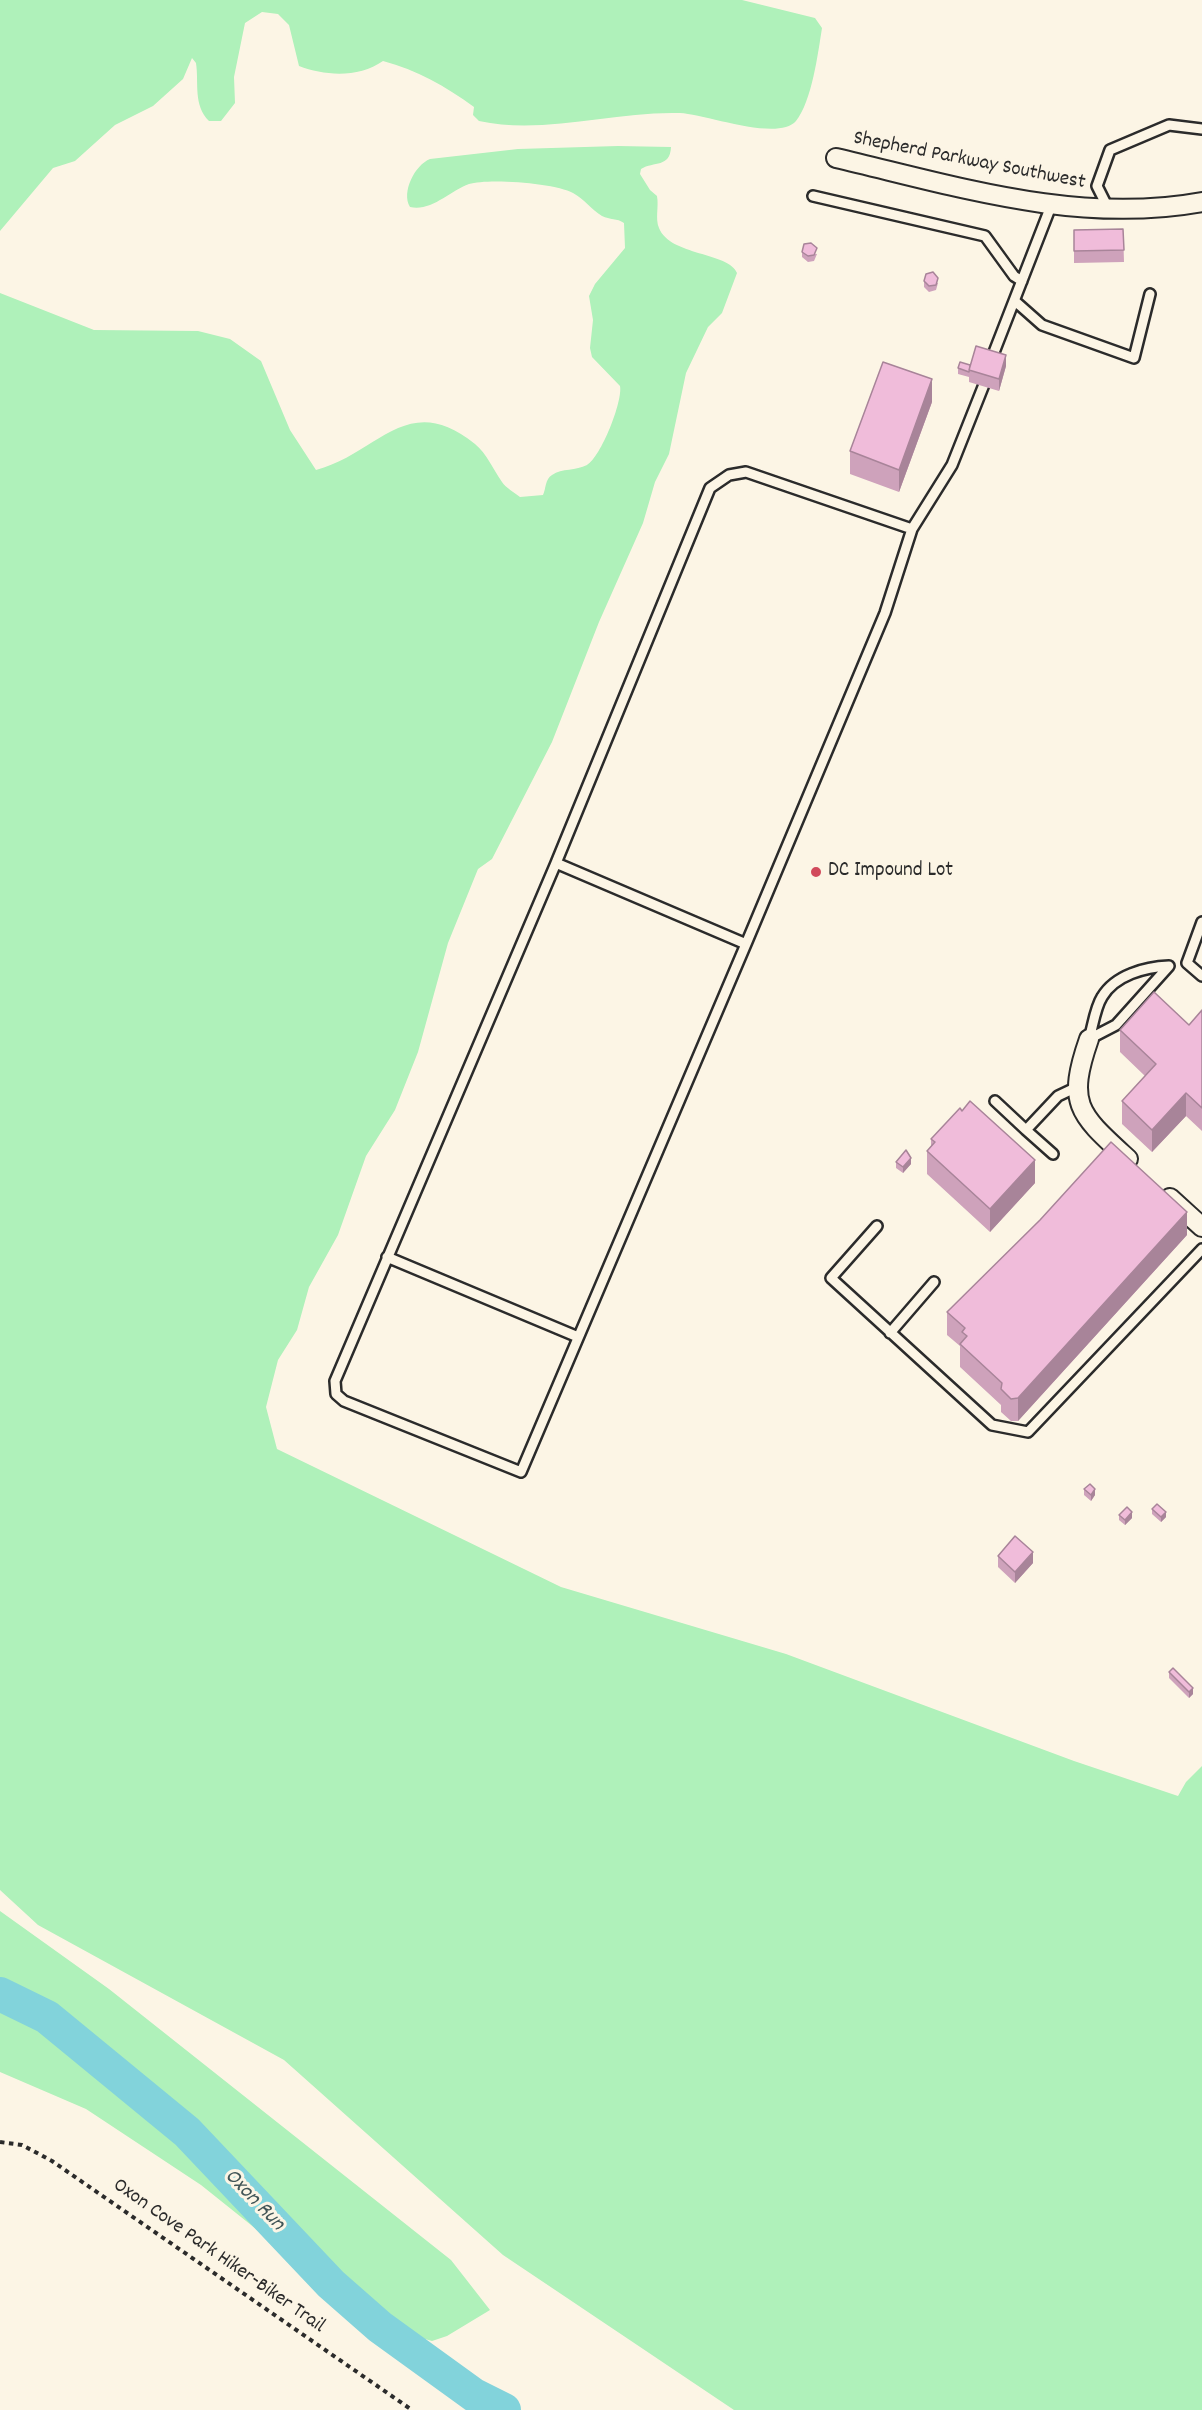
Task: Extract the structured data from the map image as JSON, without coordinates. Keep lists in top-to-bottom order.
{
  "streets": {
    "street": ["Shepherd Parkway Southwest"],
    "path": ["Oxon Cove Park Hiker-Biker Trail"]
  },
  "water": ["Oxon Run"],
  "places": ["DC Impound Lot"]
}
